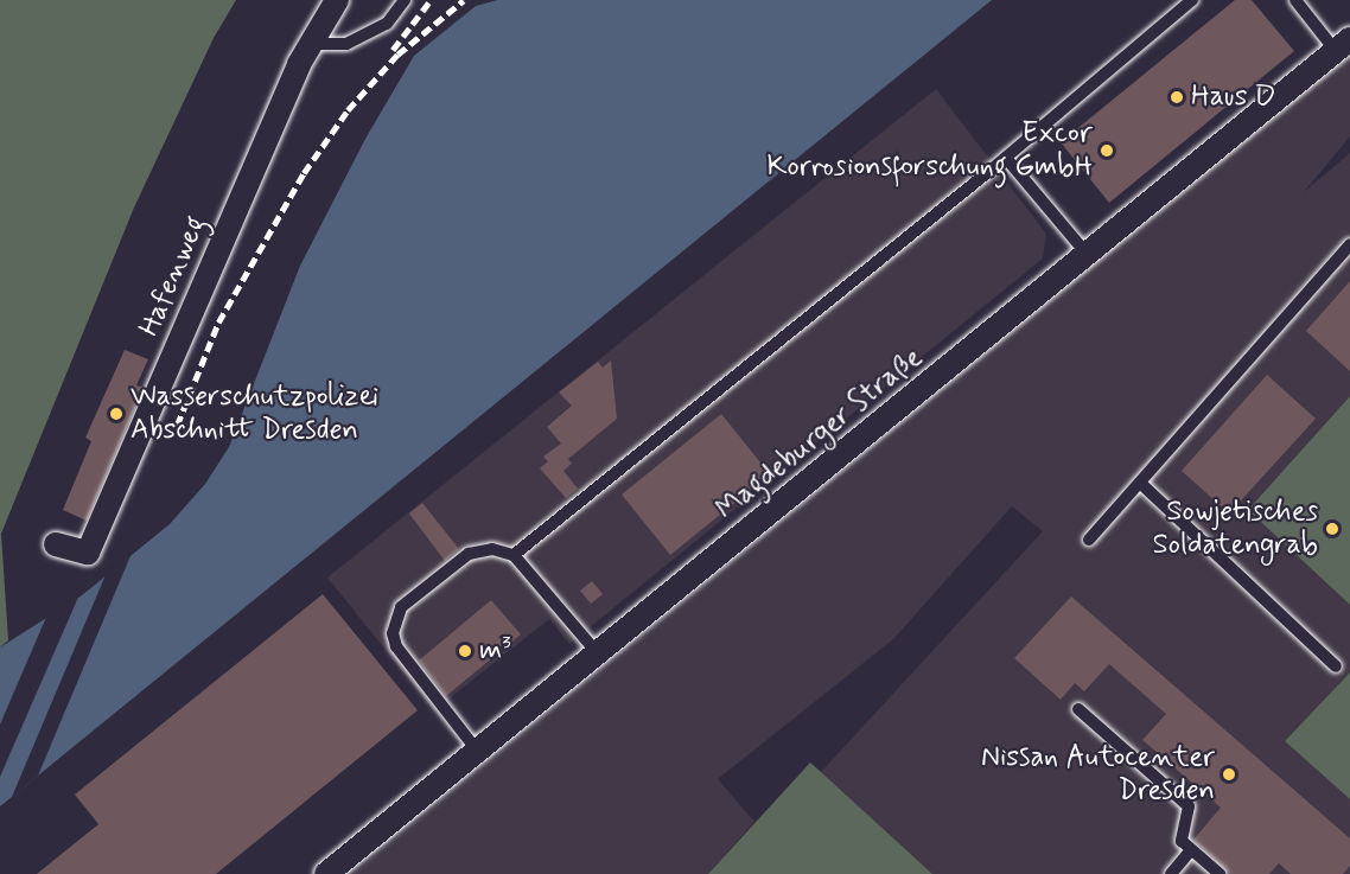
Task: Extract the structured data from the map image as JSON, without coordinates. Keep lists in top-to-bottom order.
{
  "streets": {
    "street": ["Hafenweg", "Magdeburger Straße"]
  },
  "places": [
    "Haus D",
    "Excor Korrosionsforschung GmbH",
    "Wasserschutzpolizei Abschnitt Dresden",
    "Sowjetisches Soldatengrab",
    "m³",
    "Nissan Autocenter Dresden"
  ]
}
